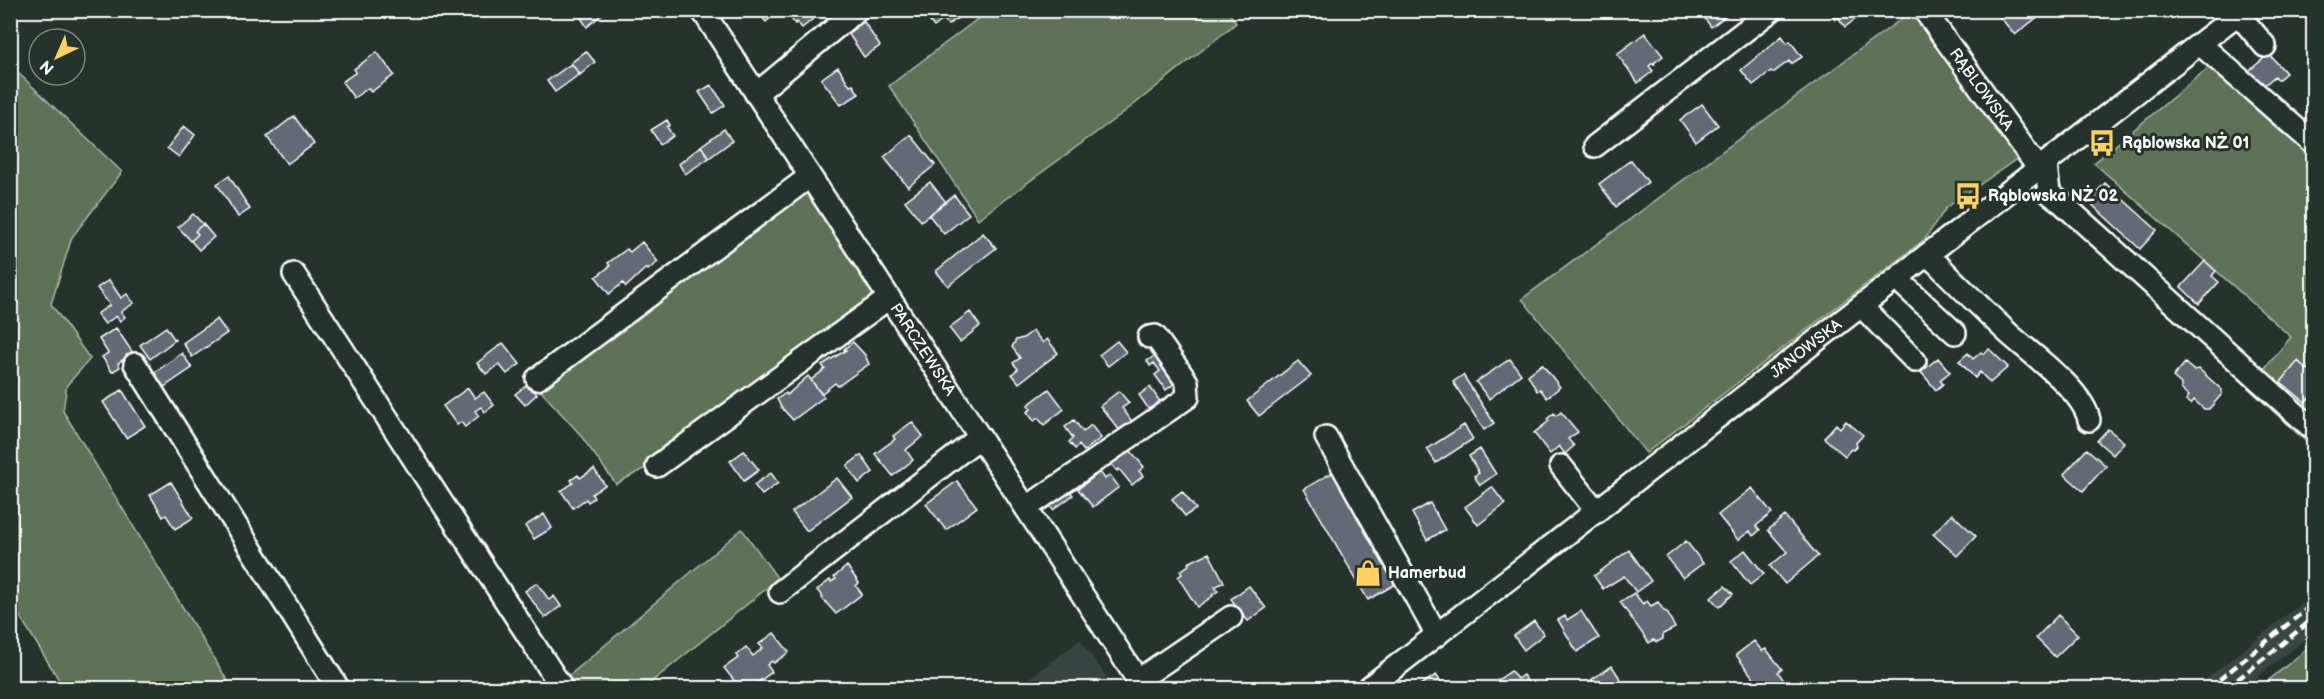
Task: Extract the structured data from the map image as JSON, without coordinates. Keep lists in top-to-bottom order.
{
  "streets": {
    "street": ["RĄBLOWSKA", "PARCZEWSKA", "JANOWSKA"]
  },
  "crossings": [
    ["RĄBLOWSKA", "JANOWSKA"]
  ],
  "places": {
    "bus stop": ["Rąblowska NŻ 01", "Rąblowska NŻ 02"],
    "shop": ["Hamerbud"]
  },
  "north": "bottom left"
}
